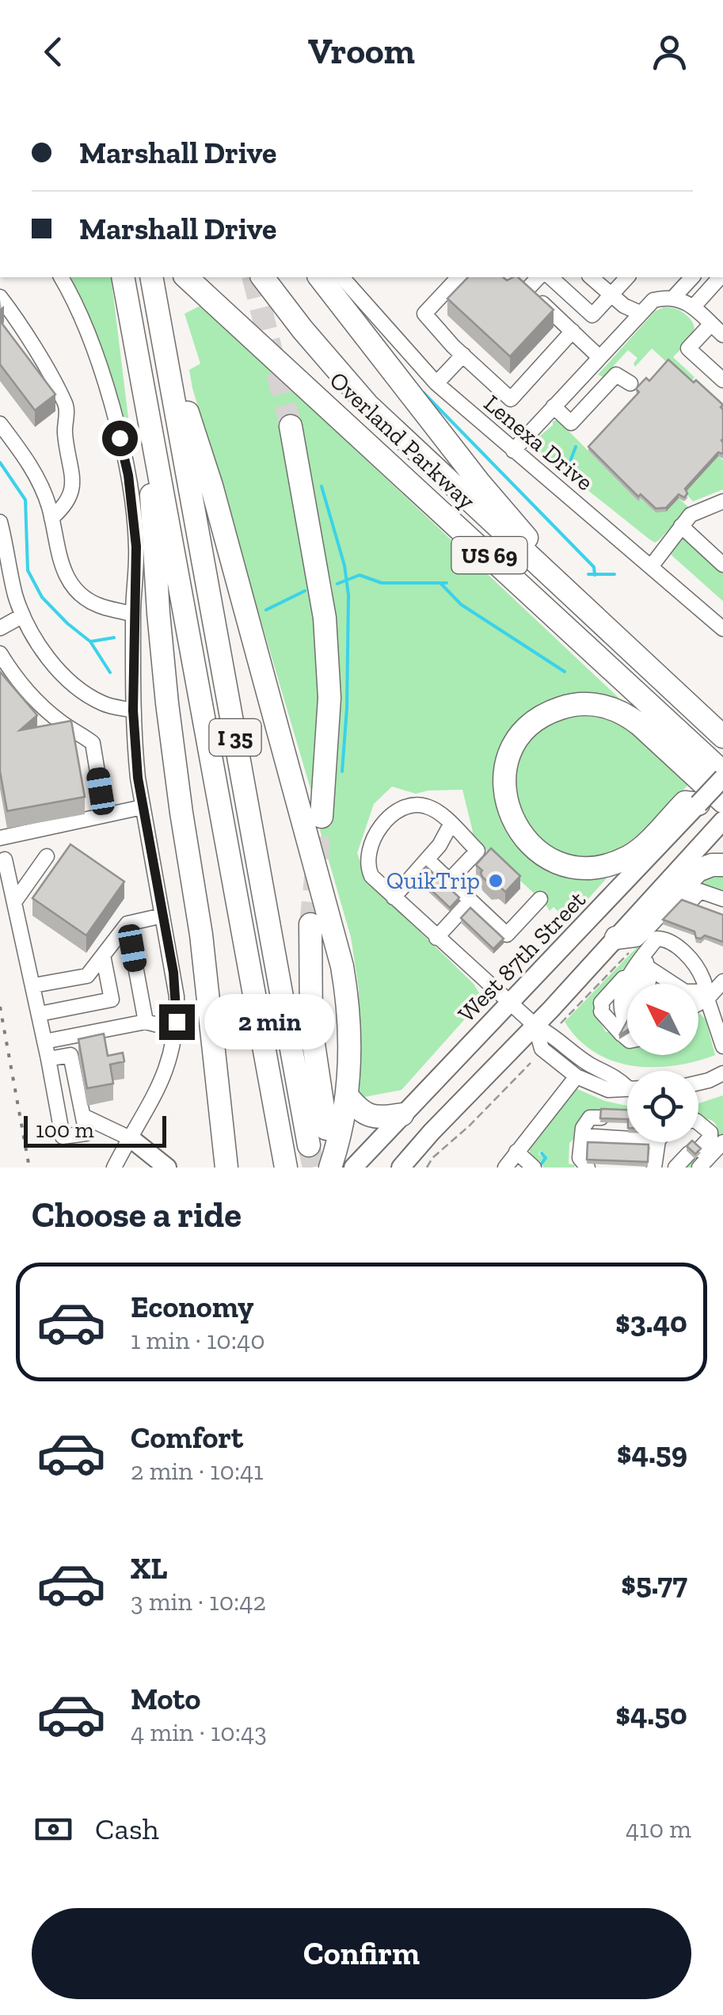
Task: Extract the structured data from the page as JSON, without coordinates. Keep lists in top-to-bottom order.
{
  "streets": {
    "highway": ["Overland Parkway", "US 69", "I 35"],
    "main road": ["West 87th Street"],
    "street": ["Lenexa Drive"]
  },
  "crossings": [
    ["Overland Parkway", "West 87th Street"]
  ],
  "places": ["QuikTrip"],
  "scale_bar": "100 m",
  "north": "top left",
  "page": {
    "header": "Vroom",
    "banner": ["Marshall Drive", "Marshall Drive"],
    "bubble": "2 min",
    "scale": "100 m",
    "heading": "Choose a ride",
    "list": [
      {
        "name": "Economy",
        "note": "1 min · 10:40",
        "value": "$3.40"
      },
      {
        "name": "Comfort",
        "note": "2 min · 10:41",
        "value": "$4.59"
      },
      {
        "name": "XL",
        "note": "3 min · 10:42",
        "value": "$5.77"
      },
      {
        "name": "Moto",
        "note": "4 min · 10:43",
        "value": "$4.50"
      }
    ],
    "pay": ["Cash", "410 m"],
    "buttons": "Confirm"
  }
}
